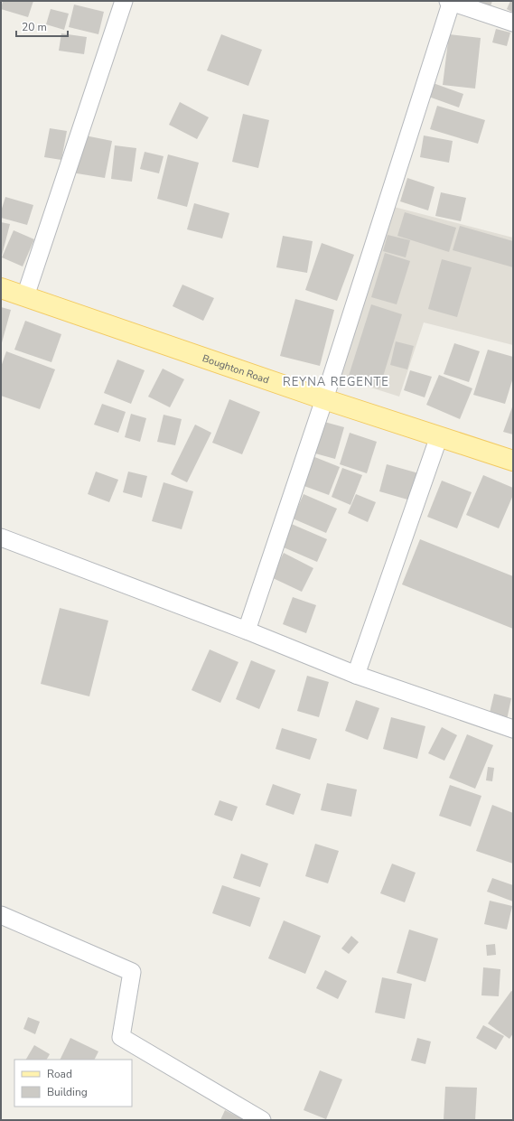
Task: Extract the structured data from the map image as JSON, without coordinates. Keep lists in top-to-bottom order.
{
  "streets": {
    "main road": ["Boughton Road"]
  },
  "districts": ["REYNA REGENTE"],
  "legend": ["Road", "Building"],
  "scale_bar": "20 m"
}
